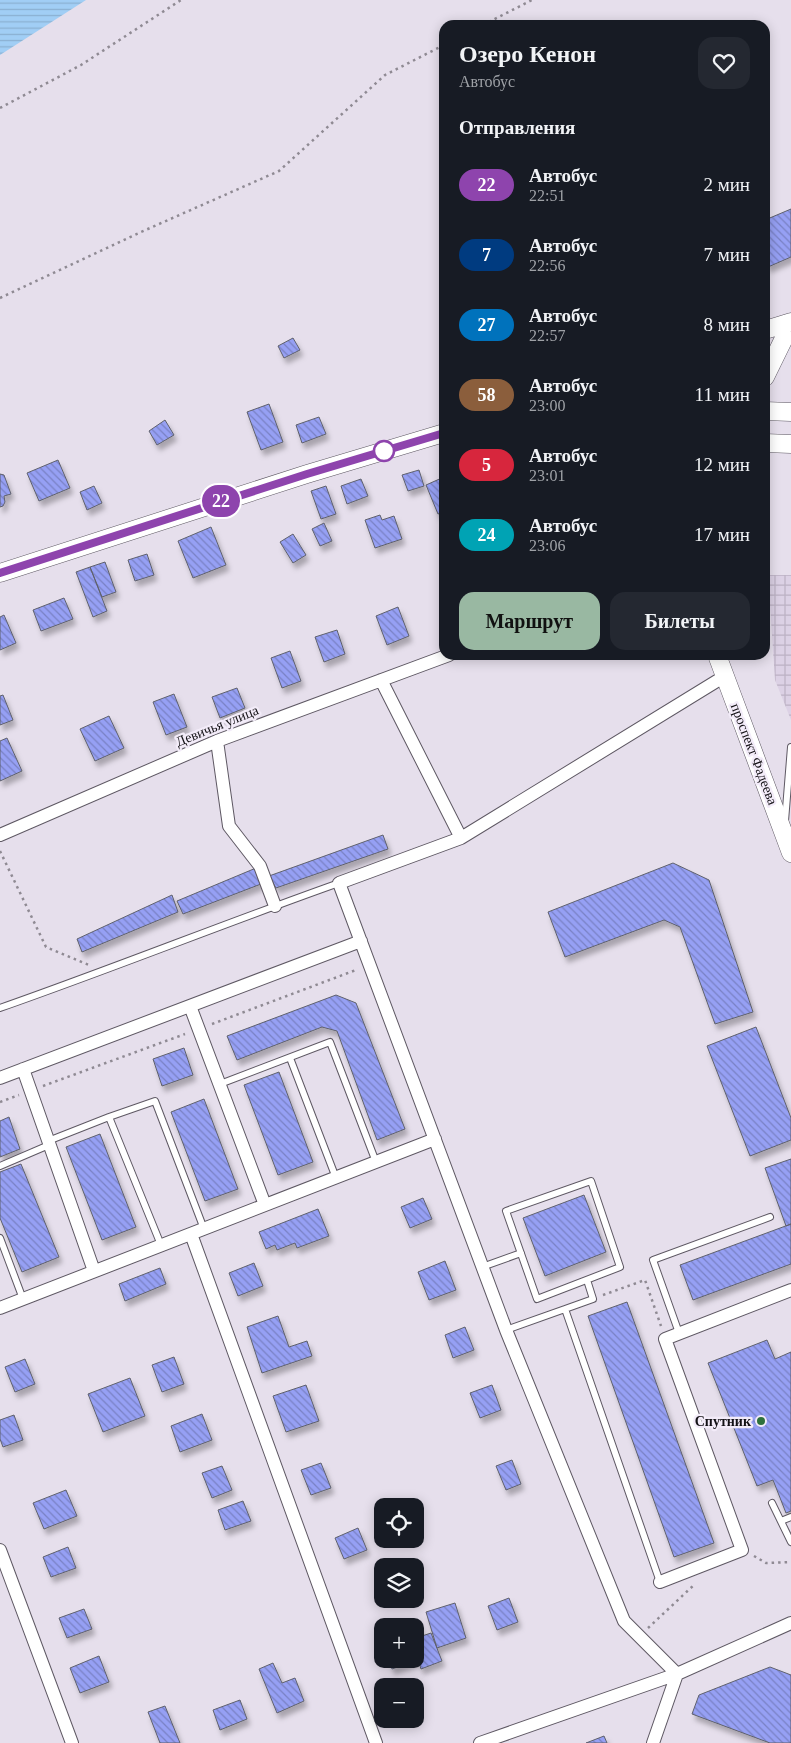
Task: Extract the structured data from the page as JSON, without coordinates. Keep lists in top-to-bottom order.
{
  "streets": {
    "main road": ["проспект Фадеева"],
    "street": ["Девичья улица"]
  },
  "places": ["Спутник"],
  "lines": ["bus line 22"],
  "page": {
    "on_map": "22",
    "heading": [
      ["Озеро Кенон", "Автобус"],
      "Отправления"
    ],
    "list": [
      {
        "mark": "22",
        "name": "Автобус",
        "note": "22:51",
        "value": "2 мин"
      },
      {
        "mark": "7",
        "name": "Автобус",
        "note": "22:56",
        "value": "7 мин"
      },
      {
        "mark": "27",
        "name": "Автобус",
        "note": "22:57",
        "value": "8 мин"
      },
      {
        "mark": "58",
        "name": "Автобус",
        "note": "23:00",
        "value": "11 мин"
      },
      {
        "mark": "5",
        "name": "Автобус",
        "note": "23:01",
        "value": "12 мин"
      },
      {
        "mark": "24",
        "name": "Автобус",
        "note": "23:06",
        "value": "17 мин"
      }
    ],
    "buttons": ["Маршрут", "Билеты"],
    "map_buttons": ["+", "−"]
  }
}
